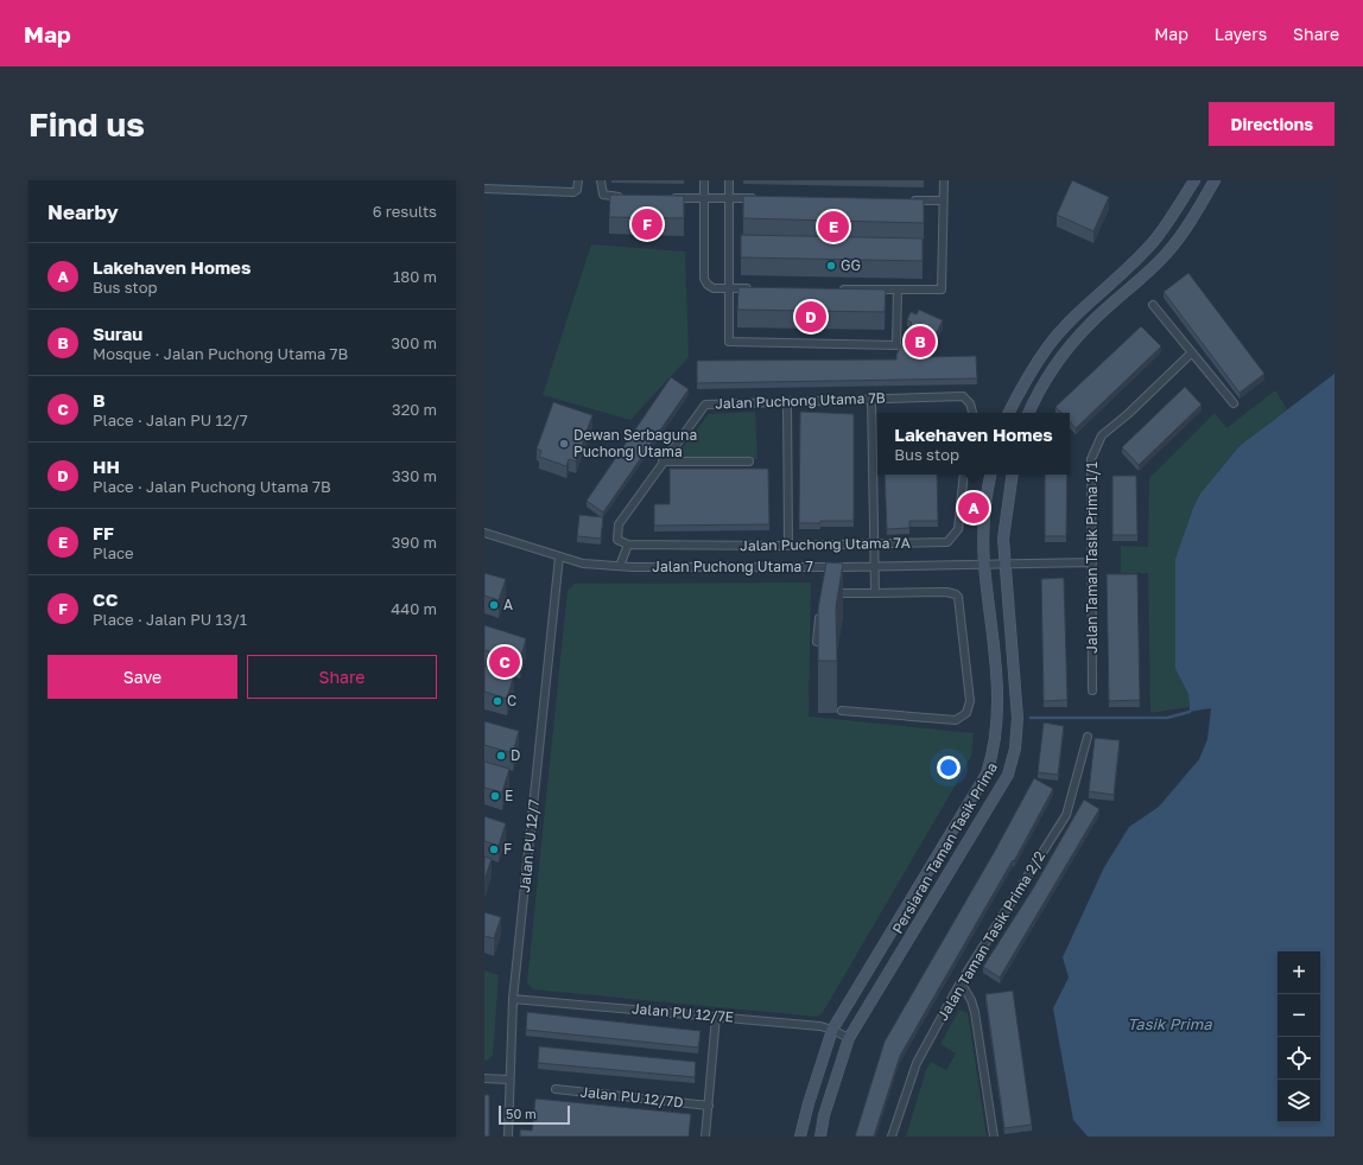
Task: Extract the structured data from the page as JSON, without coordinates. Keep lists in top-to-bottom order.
{
  "streets": {
    "main road": ["Persiaran Taman Tasik Prima"],
    "street": [
      "Jalan Puchong Utama 7B",
      "Jalan Puchong Utama 7A",
      "Jalan Taman Tasik Prima 1/1",
      "Jalan Puchong Utama 7",
      "Jalan PU 12/7",
      "Jalan Taman Tasik Prima 2/2",
      "Jalan PU 12/7E",
      "Jalan PU 12/7D"
    ]
  },
  "crossings": [
    ["Jalan Puchong Utama 7B", "Jalan Puchong Utama 7A"],
    ["Jalan Taman Tasik Prima 1/1", "Jalan Puchong Utama 7"],
    ["Jalan Puchong Utama 7", "Jalan PU 12/7"],
    ["Jalan Puchong Utama 7", "Persiaran Taman Tasik Prima"],
    ["Jalan PU 12/7", "Jalan PU 12/7E"],
    ["Persiaran Taman Tasik Prima", "Jalan PU 12/7E"]
  ],
  "water": ["Tasik Prima"],
  "places": [
    "GG",
    "Dewan Serbaguna Puchong Utama",
    "A",
    "C",
    "D",
    "E",
    "F"
  ],
  "scale_bar": "50 m",
  "page": {
    "header": "Map",
    "nav": ["Map", "Layers", "Share"],
    "buttons": [
      "Directions",
      ["Save", "Share"]
    ],
    "title": "Find us",
    "heading": ["Nearby", "6 results"],
    "pins": [
      "F",
      "E",
      "D",
      "B",
      "A",
      "C"
    ],
    "list": [
      {
        "mark": "A",
        "name": "Lakehaven Homes",
        "note": "Bus stop",
        "value": "180 m"
      },
      {
        "mark": "B",
        "name": "Surau",
        "note": "Mosque · Jalan Puchong Utama 7B",
        "value": "300 m"
      },
      {
        "mark": "C",
        "name": "B",
        "note": "Place · Jalan PU 12/7",
        "value": "320 m"
      },
      {
        "mark": "D",
        "name": "HH",
        "note": "Place · Jalan Puchong Utama 7B",
        "value": "330 m"
      },
      {
        "mark": "E",
        "name": "FF",
        "note": "Place",
        "value": "390 m"
      },
      {
        "mark": "F",
        "name": "CC",
        "note": "Place · Jalan PU 13/1",
        "value": "440 m"
      }
    ],
    "popup": ["Lakehaven Homes", "Bus stop"],
    "map_buttons": ["+", "−"],
    "scale": "50 m"
  }
}
